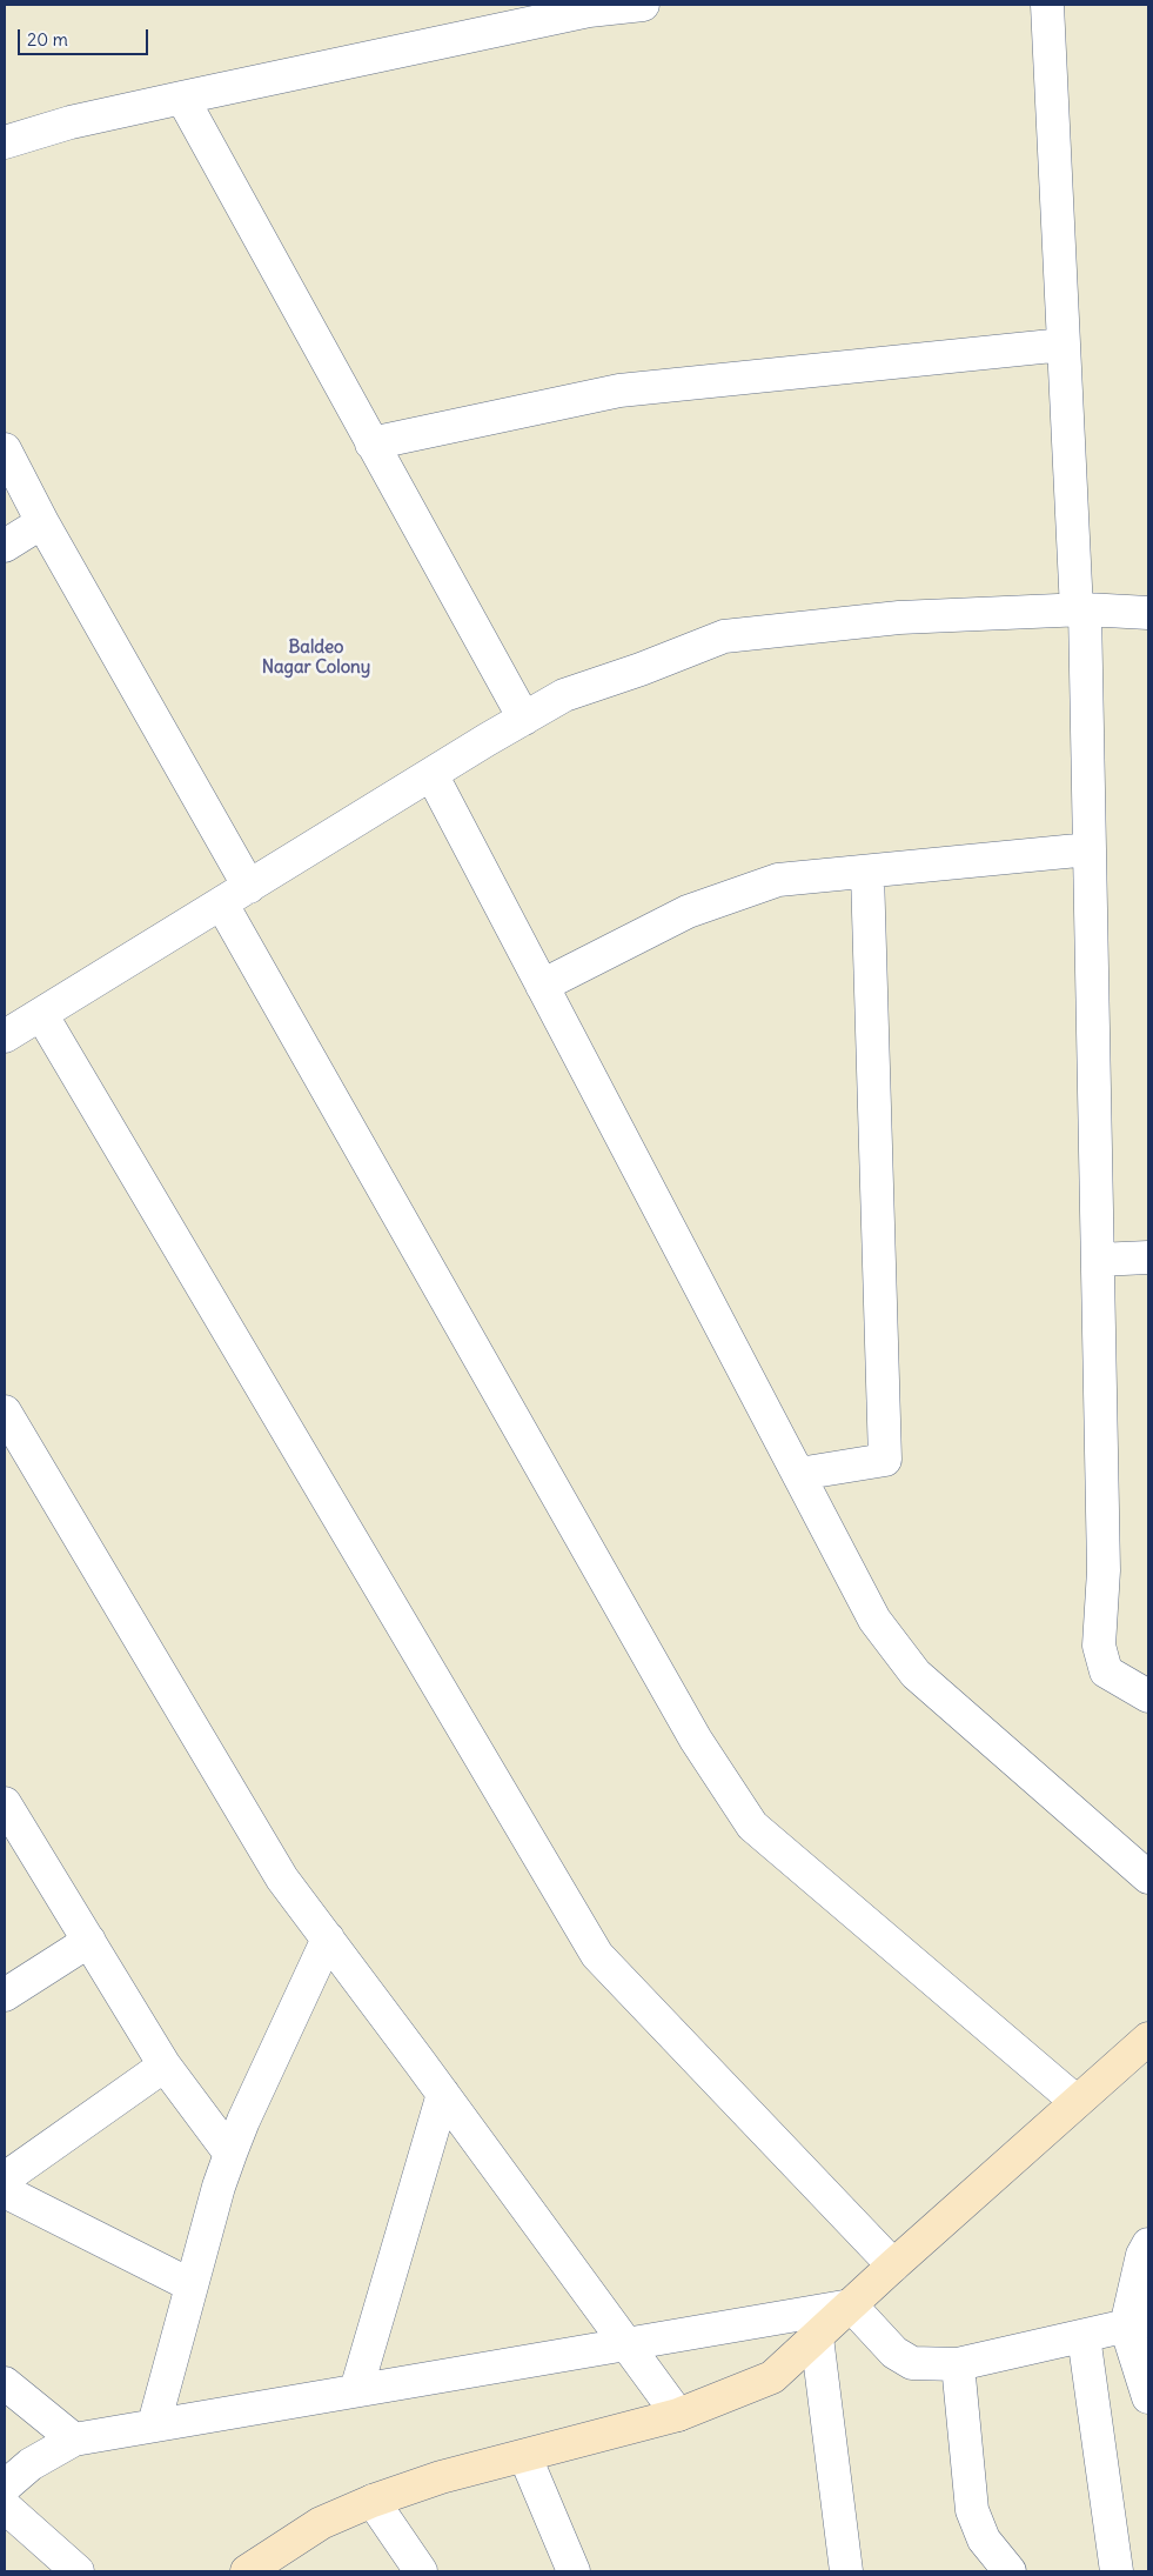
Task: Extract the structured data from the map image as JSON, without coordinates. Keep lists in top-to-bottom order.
{
  "districts": ["Baldeo Nagar Colony"],
  "scale_bar": "20 m"
}
